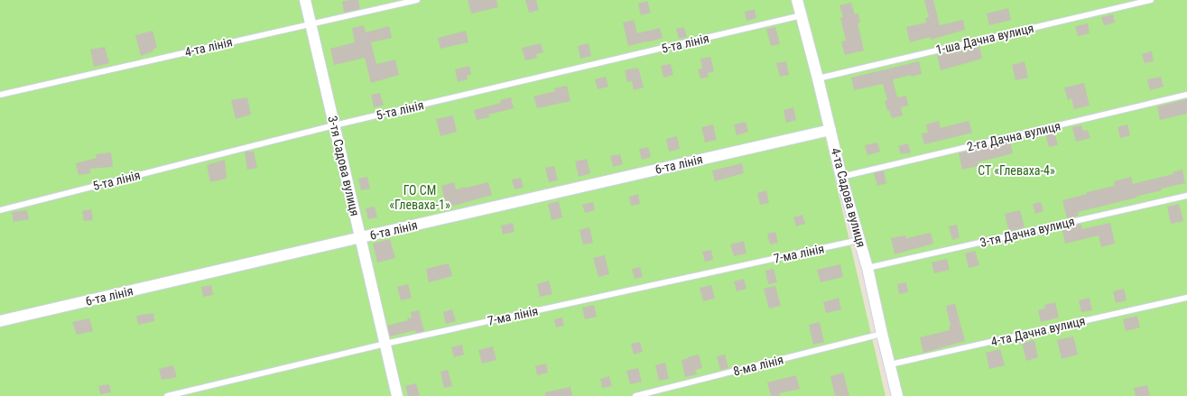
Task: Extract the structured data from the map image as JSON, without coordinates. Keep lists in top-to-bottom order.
{
  "streets": {
    "street": ["6-та лінія", "3-тя Садова вулиця", "4-та Садова вулиця"],
    "lane": [
      "1-ша Дачна вулиця",
      "5-та лінія",
      "4-та лінія",
      "2-га Дачна вулиця",
      "3-тя Дачна вулиця",
      "7-ма лінія",
      "4-та Дачна вулиця",
      "8-ма лінія"
    ]
  },
  "crossings": [
    ["1-ша Дачна вулиця", "4-та Садова вулиця"],
    ["5-та лінія", "3-тя Садова вулиця"],
    ["5-та лінія", "4-та Садова вулиця"],
    ["4-та лінія", "3-тя Садова вулиця"],
    ["2-га Дачна вулиця", "4-та Садова вулиця"],
    ["6-та лінія", "3-тя Садова вулиця"],
    ["6-та лінія", "4-та Садова вулиця"],
    ["3-тя Садова вулиця", "7-ма лінія"],
    ["4-та Садова вулиця", "3-тя Дачна вулиця"],
    ["4-та Садова вулиця", "7-ма лінія"],
    ["4-та Садова вулиця", "4-та Дачна вулиця"],
    ["4-та Садова вулиця", "8-ма лінія"]
  ],
  "parks": ["СТ «Глеваха-4»", "ГО СМ «Глеваха-1»"]
}
